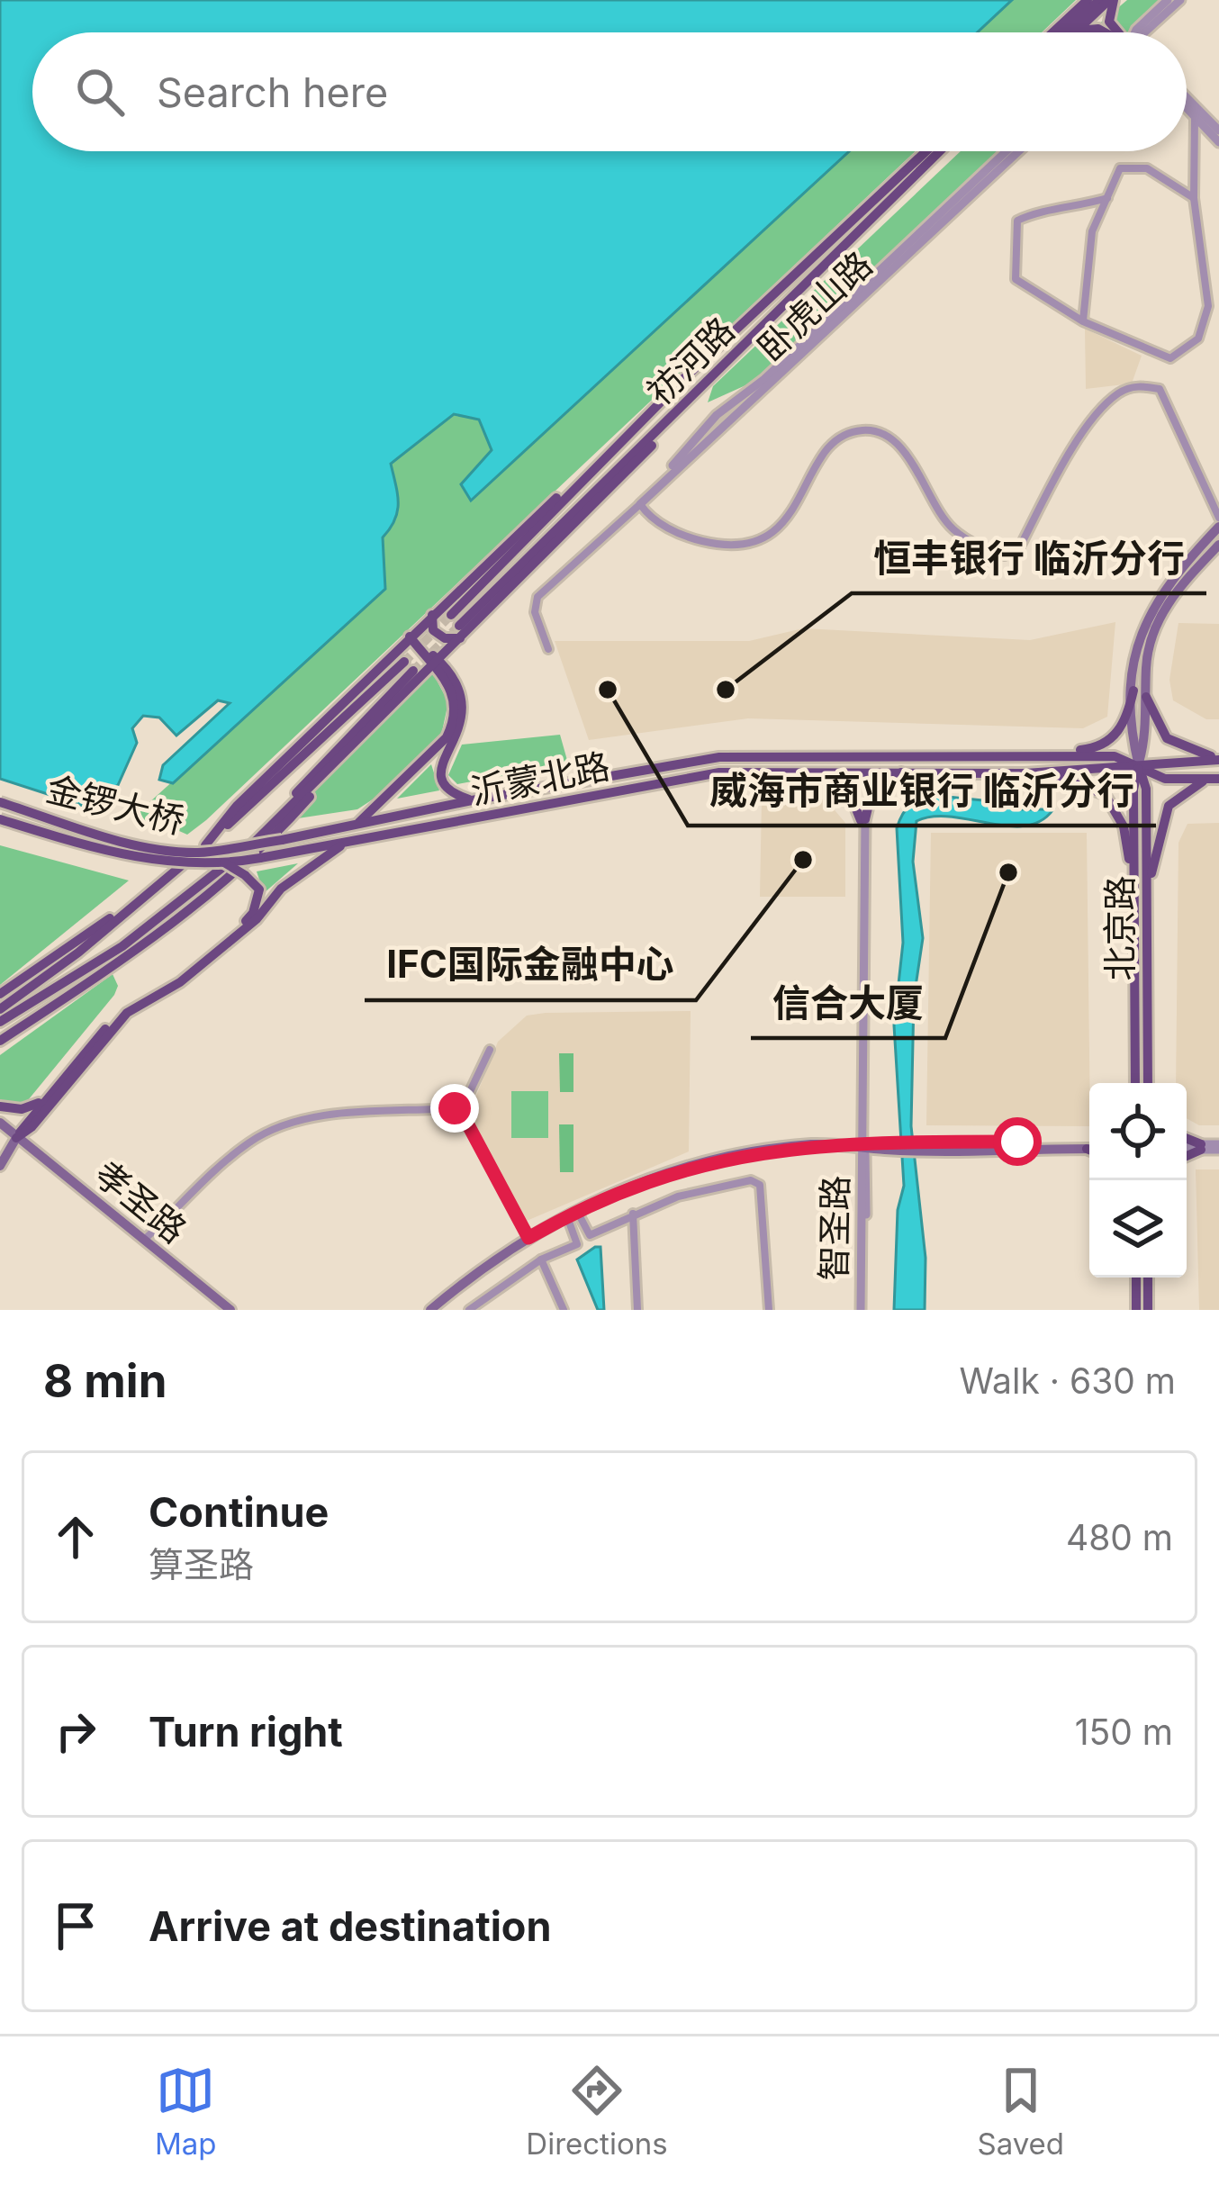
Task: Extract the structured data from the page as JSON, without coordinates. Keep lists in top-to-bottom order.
{
  "streets": {
    "main road": [
      "祊河路",
      "沂蒙北路",
      "金锣大桥",
      "北京路",
      "孝圣路"
    ],
    "street": ["卧虎山路", "智圣路"]
  },
  "crossings": [
    ["沂蒙北路", "金锣大桥"],
    ["沂蒙北路", "北京路"]
  ],
  "places": [
    "威海市商业银行 临沂分行",
    "恒丰银行 临沂分行",
    "IFC国际金融中心",
    "信合大厦"
  ],
  "page": {
    "search": "Search here",
    "heading": ["8 min", "Walk · 630 m"],
    "list": [
      ["Continue", "算圣路", "480 m"],
      ["Turn right", "150 m"],
      "Arrive at destination"
    ],
    "nav": ["Map", "Directions", "Saved"]
  }
}
